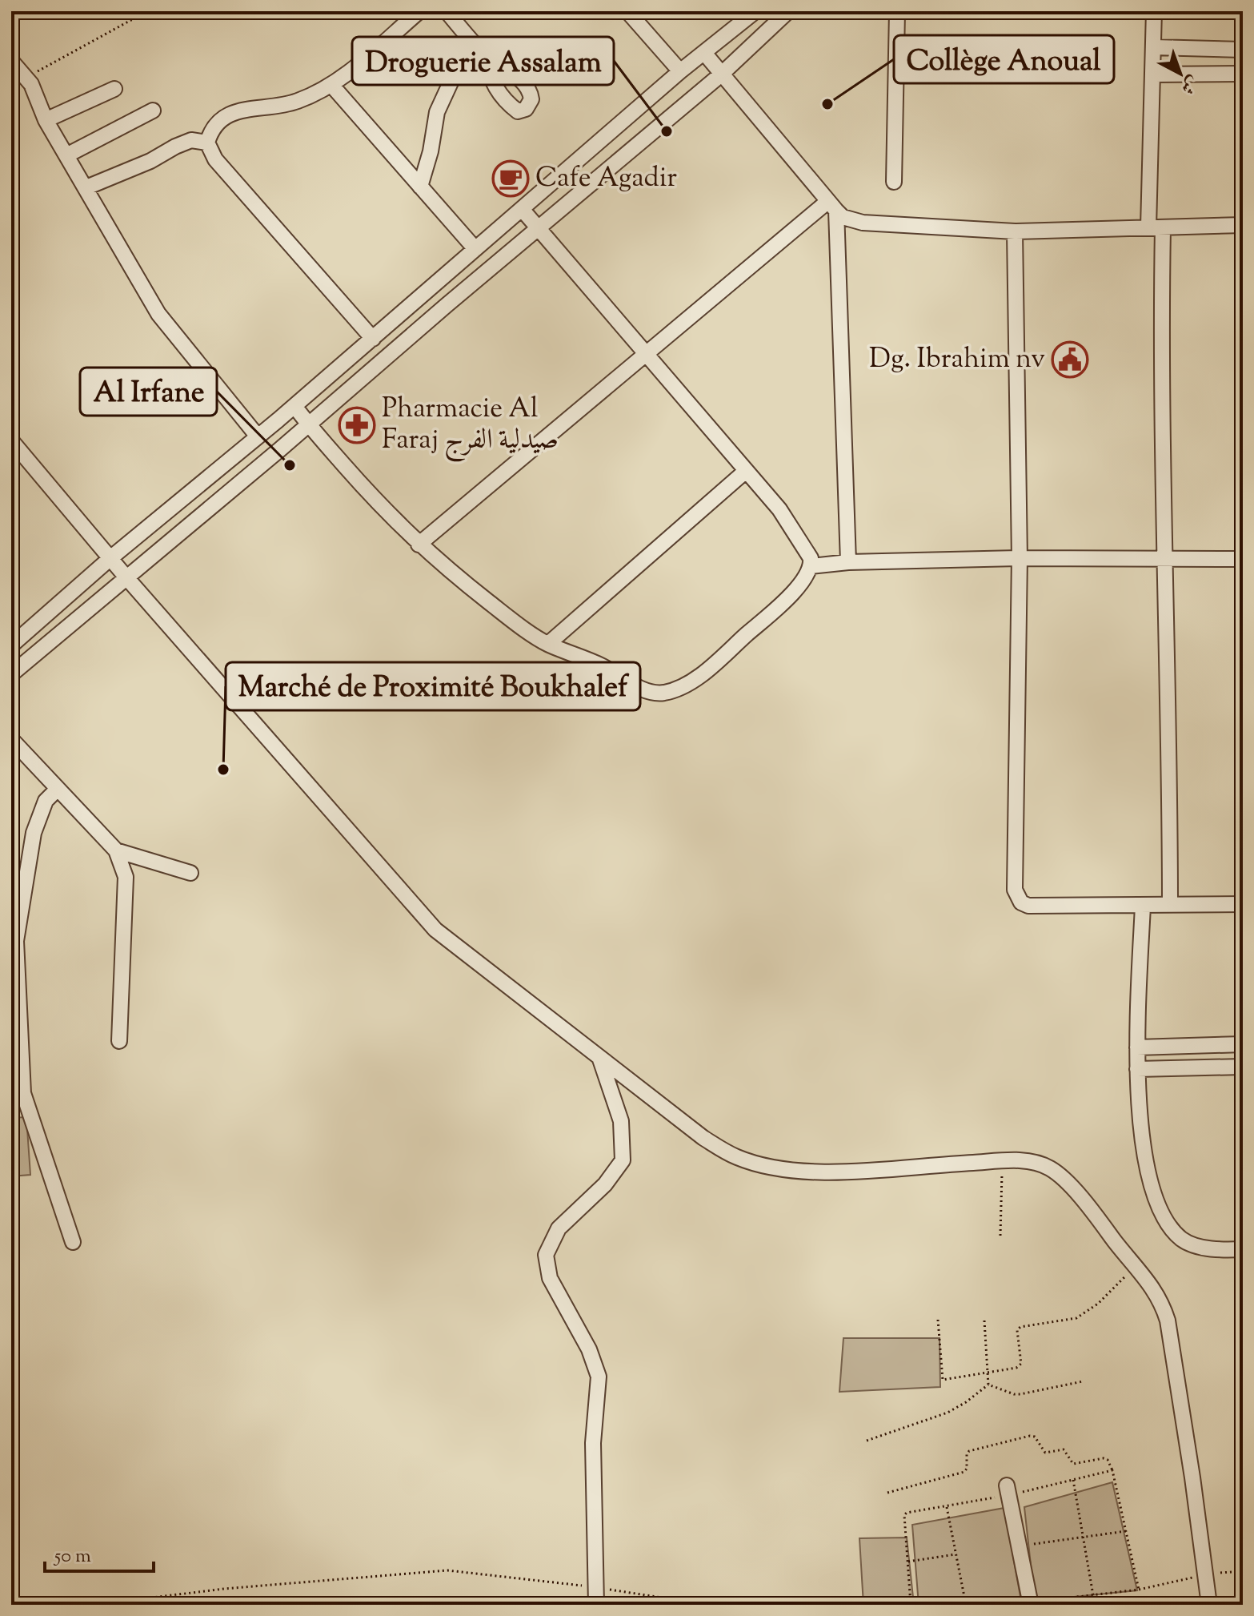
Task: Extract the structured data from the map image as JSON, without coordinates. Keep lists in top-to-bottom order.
{
  "places": {
    "other": [
      "Collège Anoual",
      "Droguerie Assalam",
      "Al Irfane",
      "Marché de Proximité Boukhalef"
    ],
    "cafe": ["Cafe Agadir"],
    "public building": ["Dg. Ibrahim nv"],
    "pharmacy": ["Pharmacie Al Faraj صيدلية الفرج"]
  },
  "scale_bar": "50 m",
  "north": "bottom right"
}
